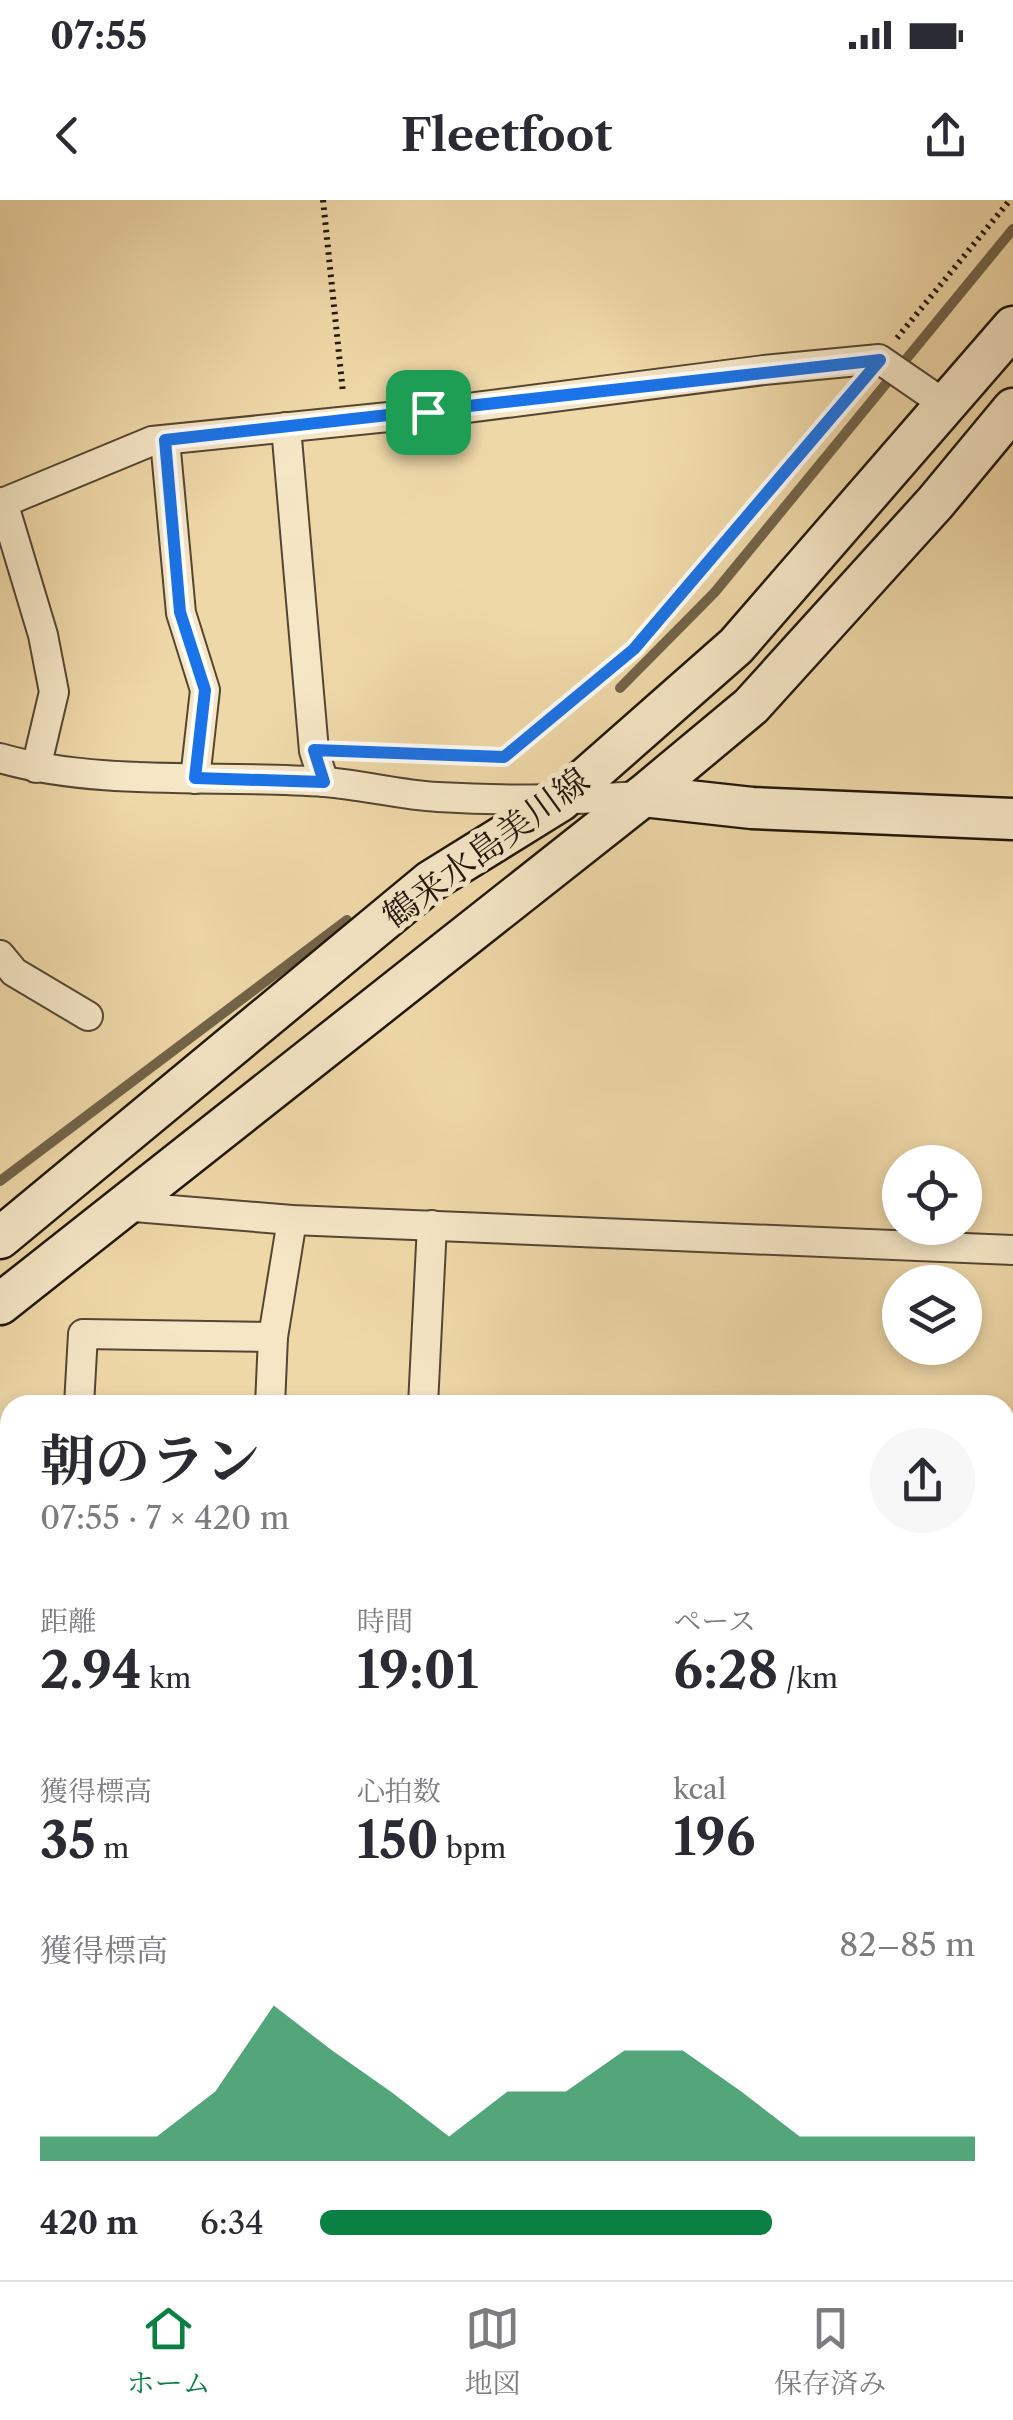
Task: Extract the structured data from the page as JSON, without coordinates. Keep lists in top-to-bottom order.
{
  "streets": {
    "main road": ["鶴来水島美川線"]
  },
  "page": {
    "status": "07:55",
    "header": "Fleetfoot",
    "heading": ["朝のラン", "07:55 · 7 × 420 m"],
    "stats": [
      ["距離", "2.94 km"],
      ["時間", "19:01"],
      ["ペース", "6:28 /km"],
      ["獲得標高", "35 m"],
      ["心拍数", "150 bpm"],
      ["kcal", "196"]
    ],
    "chart": ["獲得標高", "82–85 m"],
    "list": [
      {
        "name": "420 m",
        "note": "6:34"
      }
    ],
    "tabs": ["ホーム", "地図", "保存済み"]
  }
}
